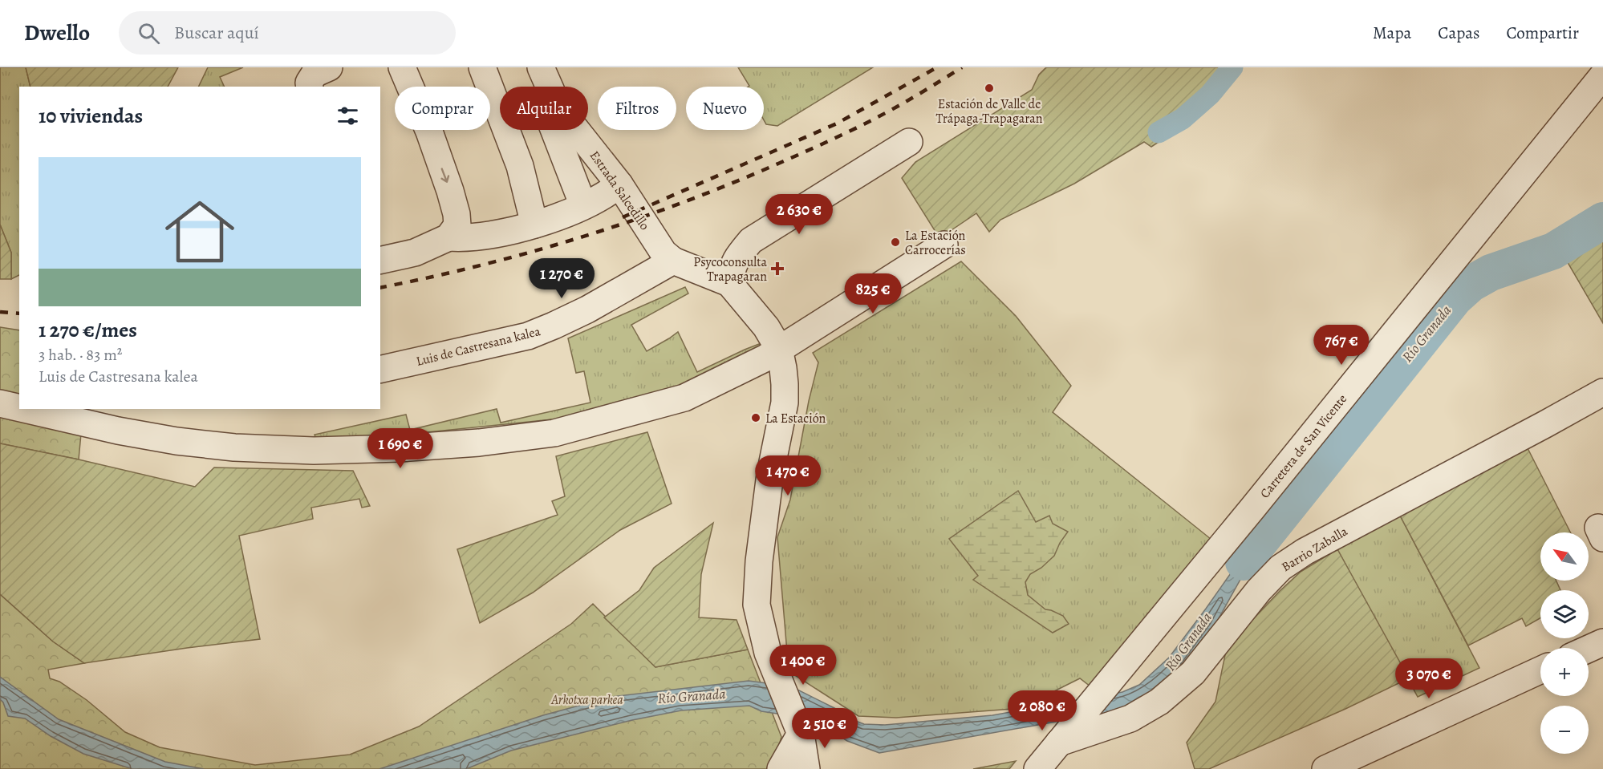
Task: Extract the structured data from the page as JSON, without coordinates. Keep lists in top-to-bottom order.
{
  "streets": {
    "street": [
      "Estrada Salcedillo",
      "Luis de Castresana kalea",
      "Carretera de San Vicente",
      "Barrio Zaballa"
    ]
  },
  "crossings": [
    ["Estrada Salcedillo", "Luis de Castresana kalea"],
    ["Carretera de San Vicente", "Barrio Zaballa"]
  ],
  "water": ["Río Granada"],
  "parks": ["Arkotxa parkea"],
  "places": {
    "other": ["Estación de Valle de Trápaga-Trapagaran", "La Estación Carrocerías", "La Estación"],
    "health": ["Psycoconsulta Trapagaran"]
  },
  "north": "top left",
  "page": {
    "header": "Dwello",
    "search": "Buscar aquí",
    "nav": ["Mapa", "Capas", "Compartir"],
    "chip": [
      "Comprar",
      "Alquilar",
      "Filtros",
      "Nuevo"
    ],
    "heading": "10 viviendas",
    "list": [
      {
        "name": "1 270 €/mes",
        "note": "3 hab. · 83 m² · Luis de Castresana kalea"
      }
    ],
    "price": [
      "2 630 €",
      "1 270 €",
      "825 €",
      "767 €",
      "1 690 €",
      "1 470 €",
      "1 400 €",
      "3 070 €",
      "2 080 €",
      "2 510 €"
    ],
    "map_buttons": ["+", "−"]
  }
}
